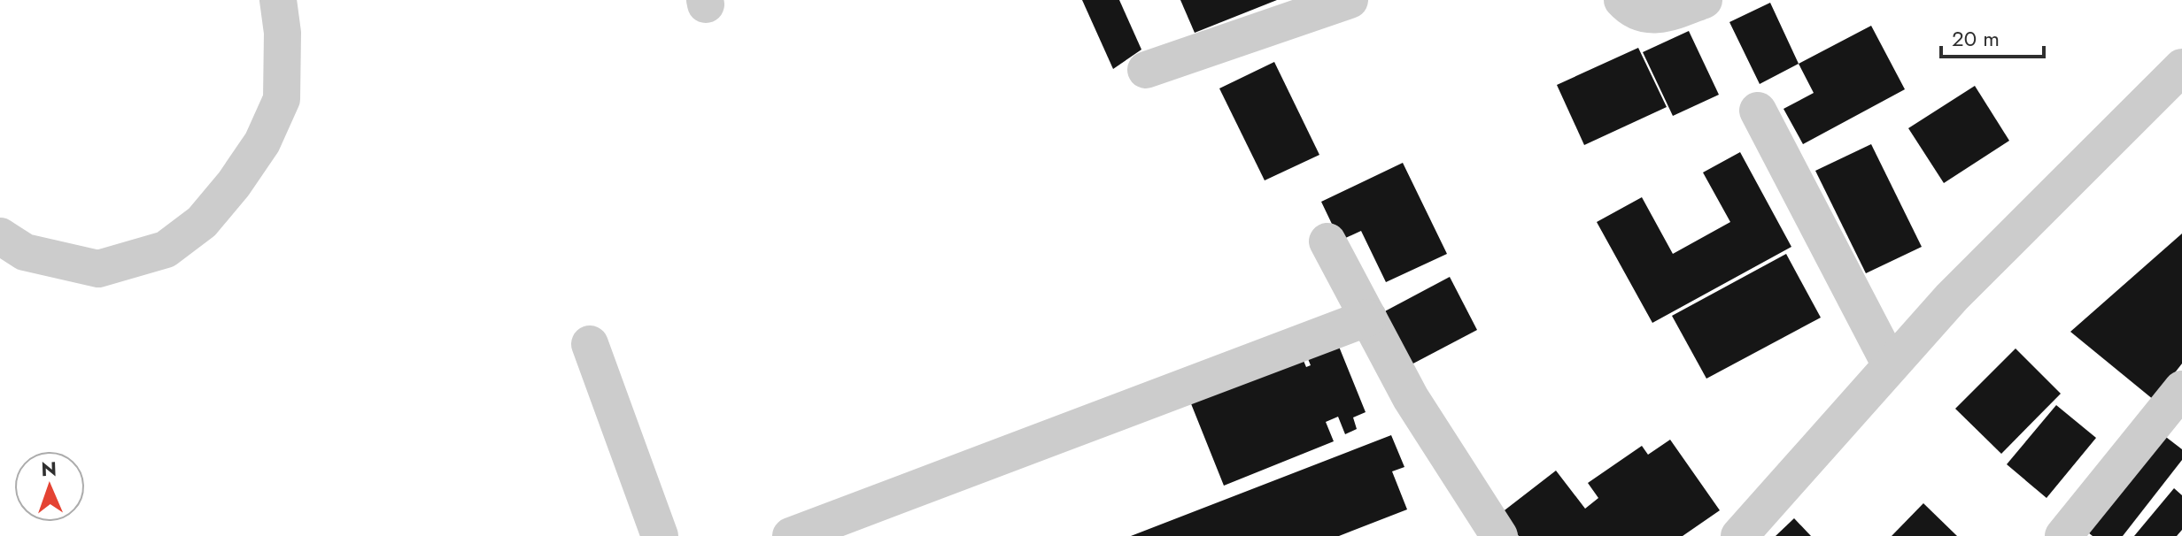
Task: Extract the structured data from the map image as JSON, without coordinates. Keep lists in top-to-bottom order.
{
  "scale_bar": "20 m",
  "north": "top"
}
